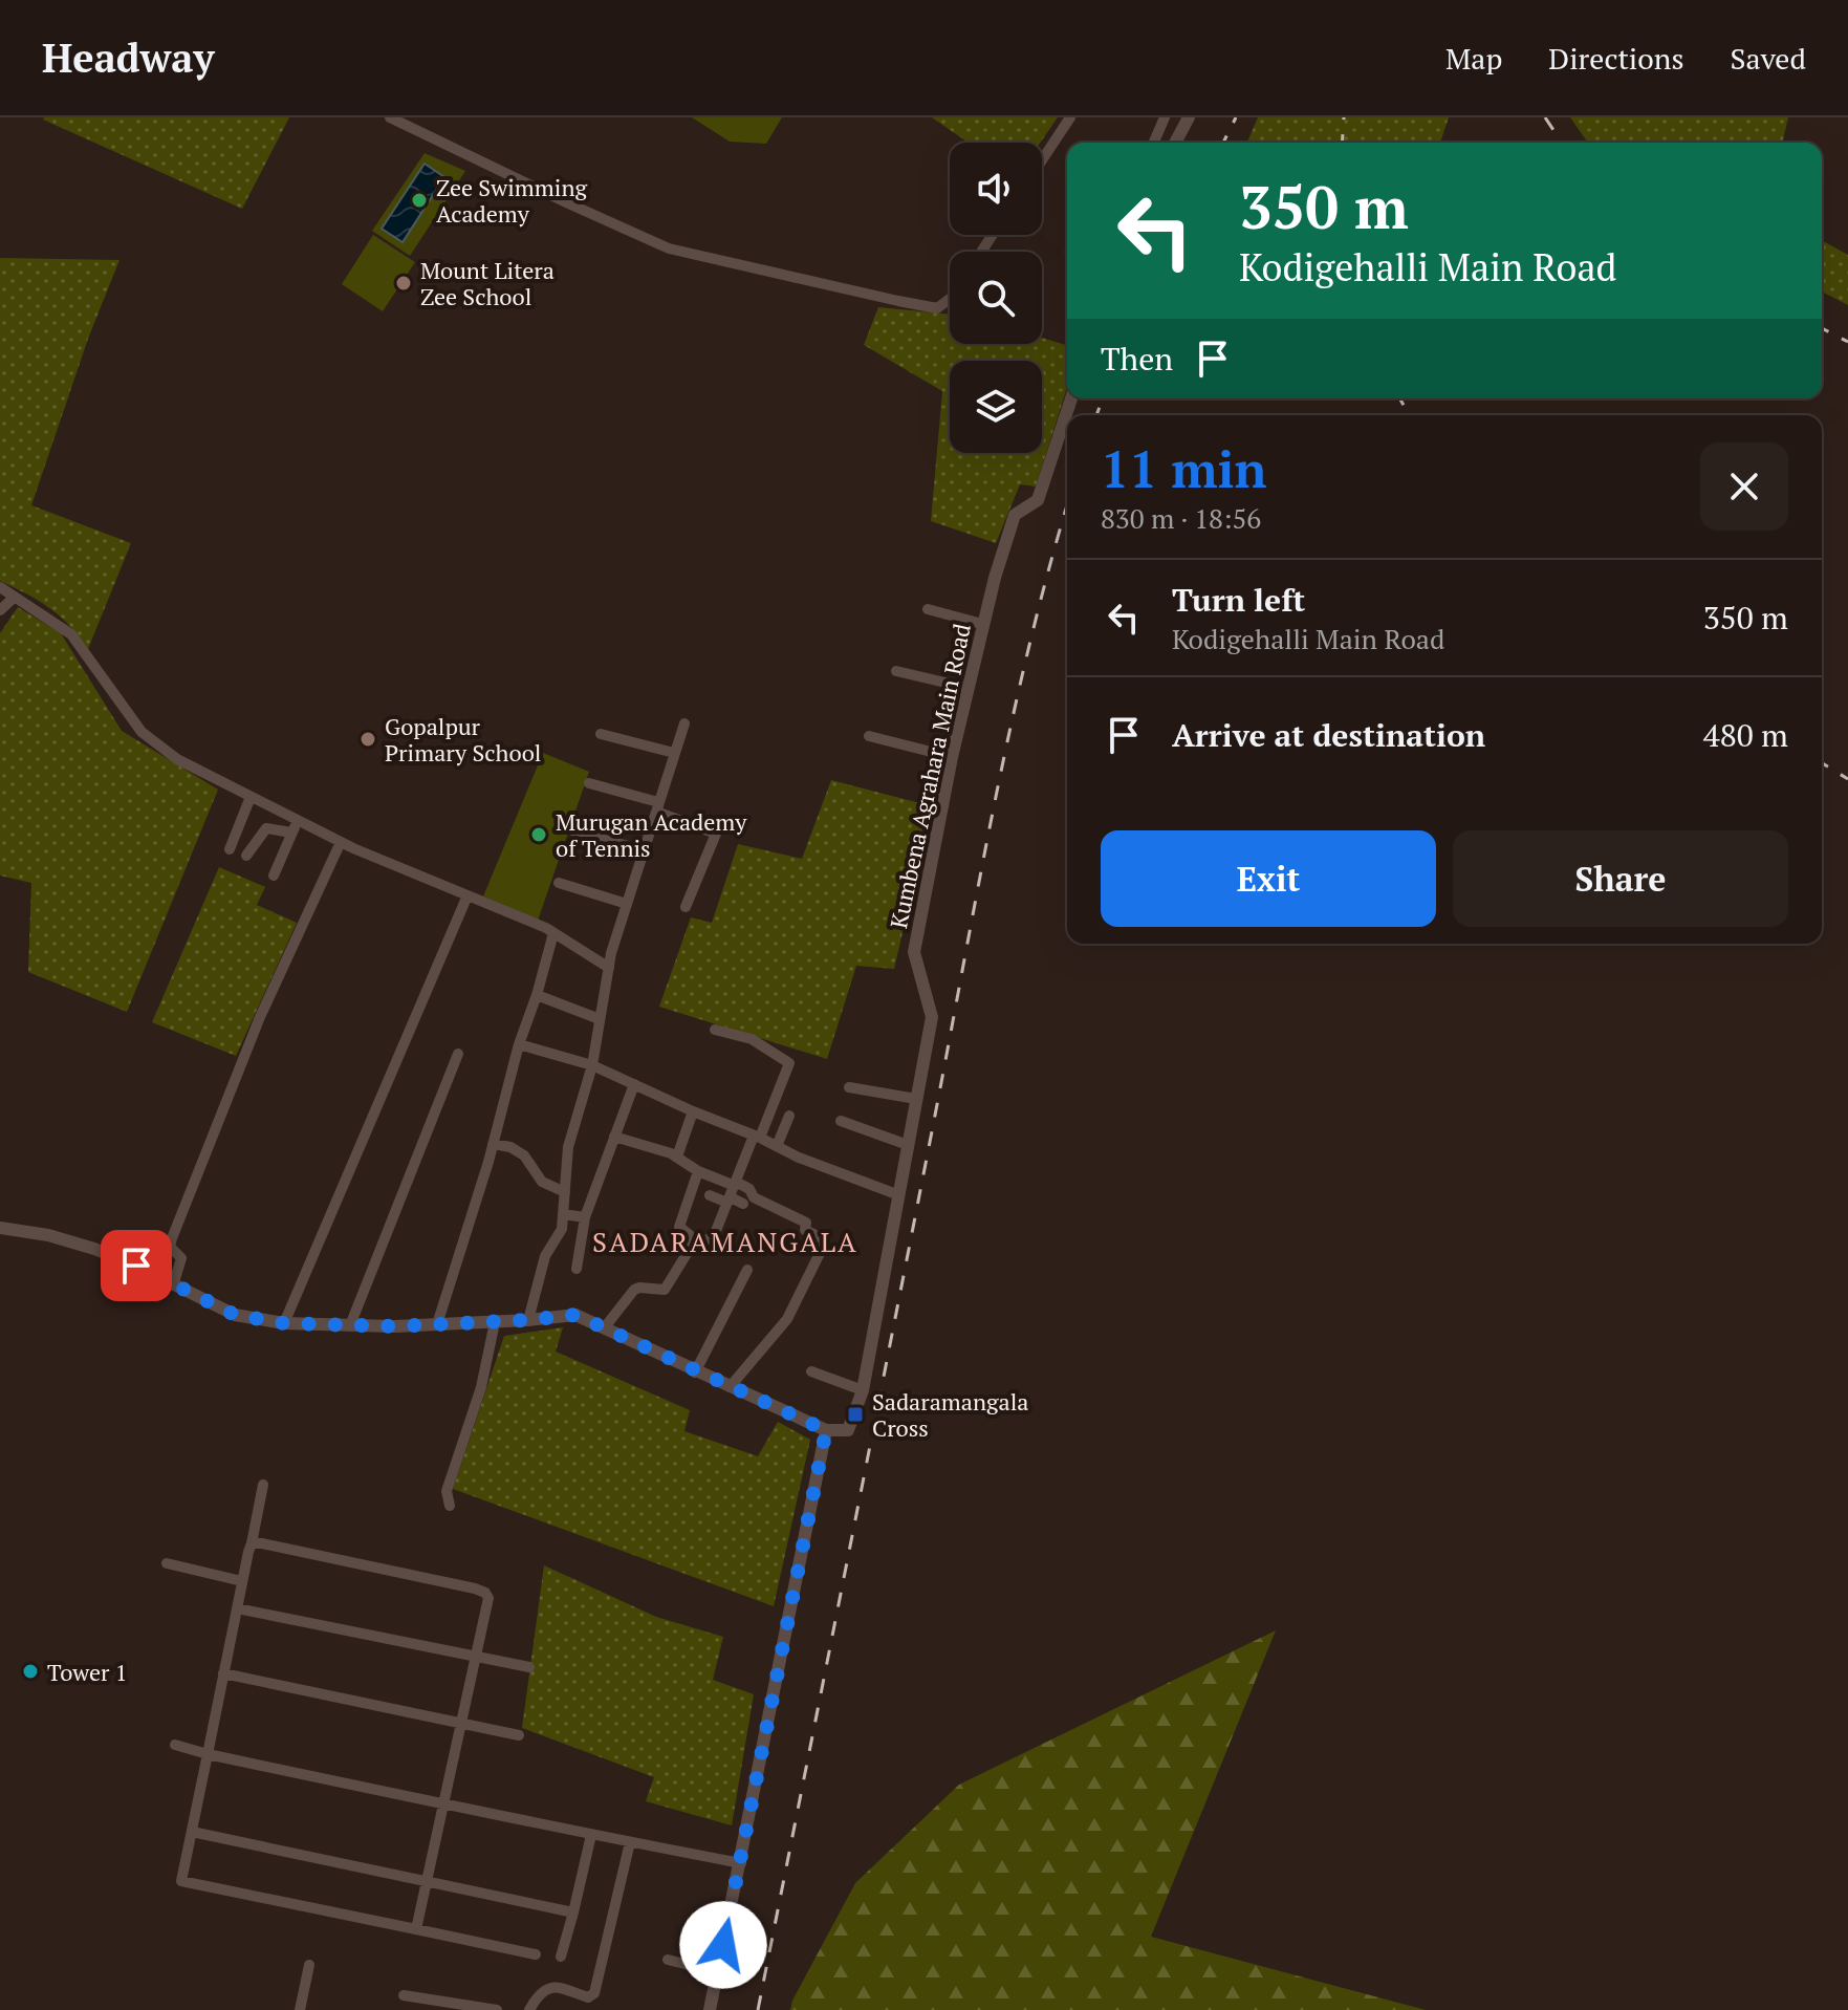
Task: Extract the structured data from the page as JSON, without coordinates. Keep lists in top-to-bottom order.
{
  "streets": {
    "street": ["Kumbena Agrahara Main Road"]
  },
  "districts": ["SADARAMANGALA"],
  "places": {
    "other": [
      "Zee Swimming Academy",
      "Mount Litera Zee School",
      "Gopalpur Primary School",
      "Murugan Academy of Tennis",
      "Tower 1"
    ],
    "transit": ["Sadaramangala Cross"]
  },
  "page": {
    "header": "Headway",
    "nav": ["Map", "Directions", "Saved"],
    "turn": ["350 m", "Kodigehalli Main Road"],
    "then": "Then",
    "heading": ["11 min", "830 m · 18:56"],
    "list": [
      {
        "name": "Turn left",
        "note": "Kodigehalli Main Road",
        "value": "350 m"
      },
      {
        "name": "Arrive at destination",
        "value": "480 m"
      }
    ],
    "buttons": ["Exit", "Share"]
  }
}
